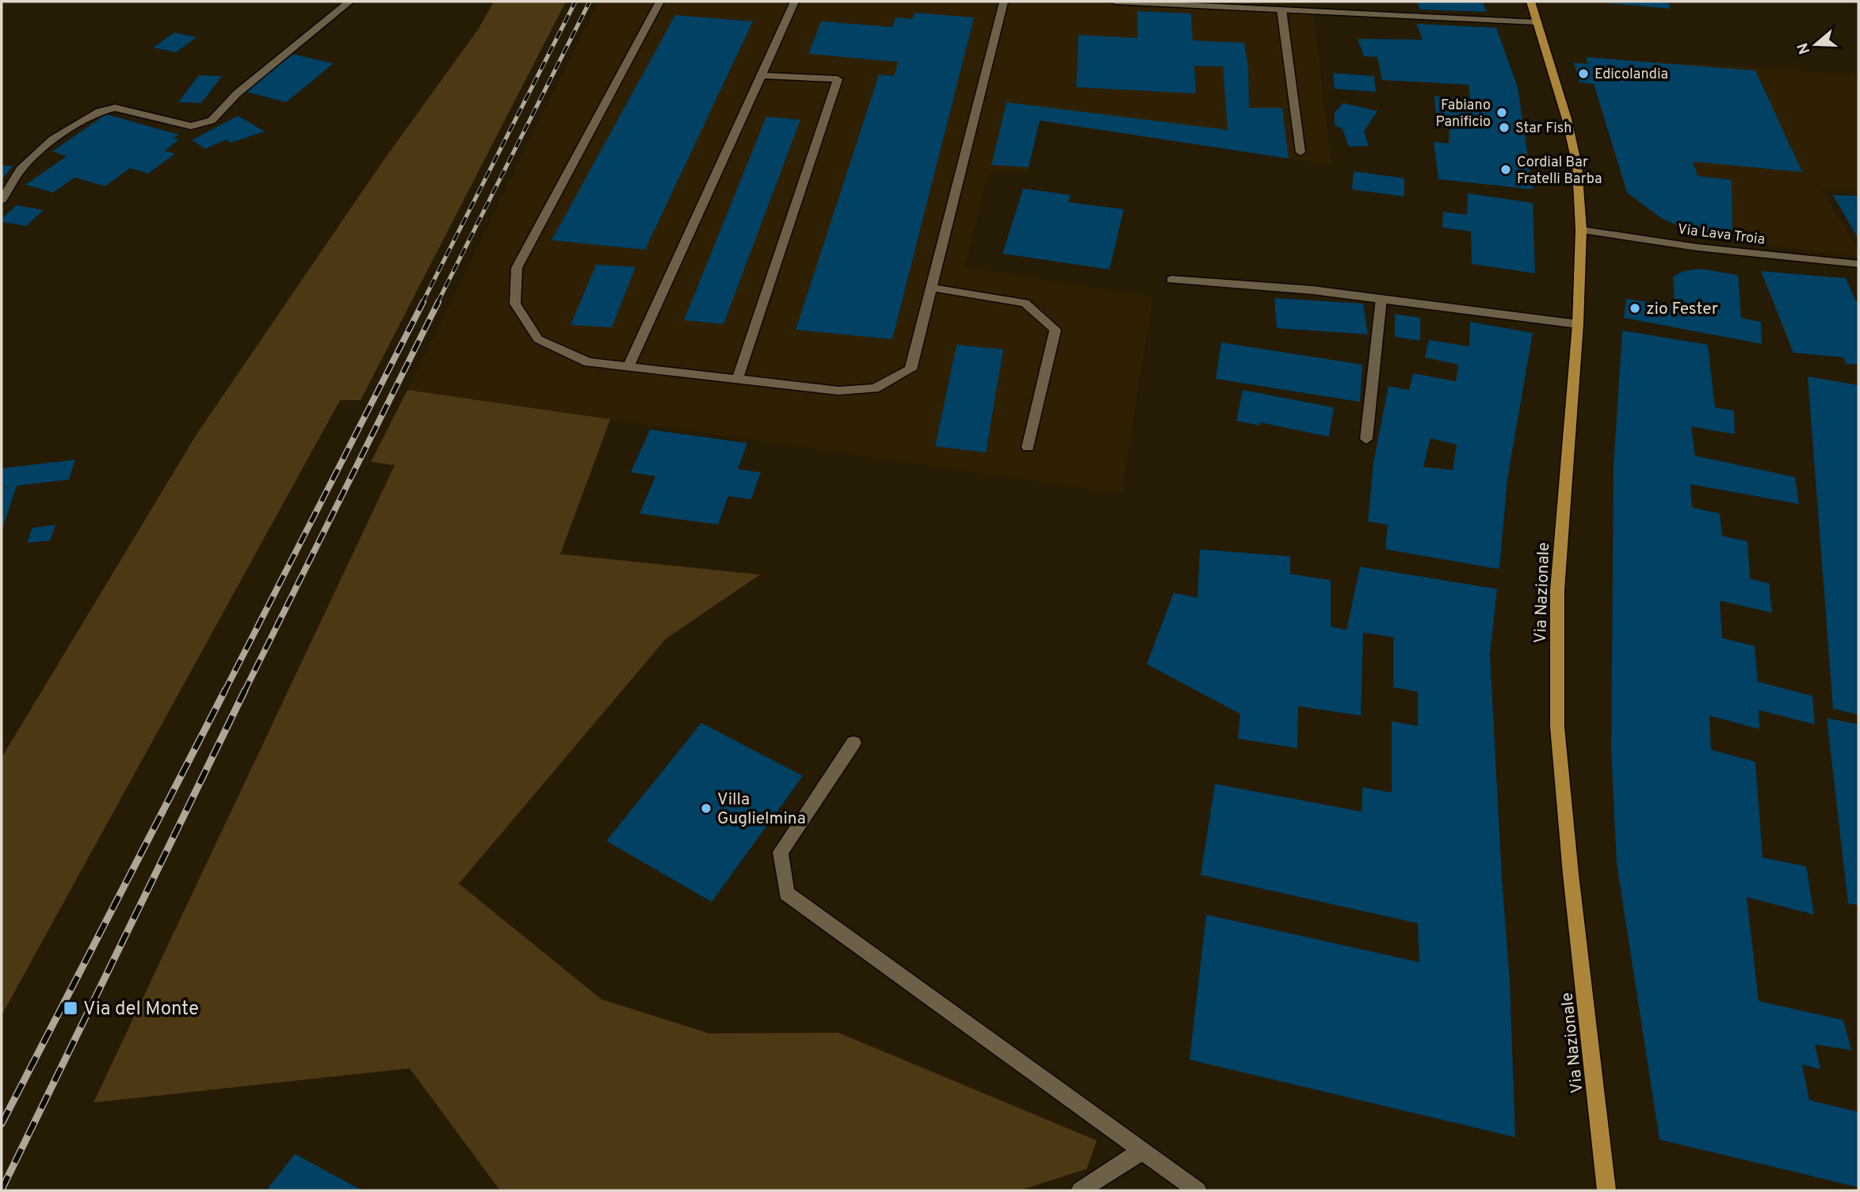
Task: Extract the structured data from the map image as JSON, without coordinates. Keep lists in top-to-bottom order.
{
  "streets": {
    "main road": ["Via Nazionale"],
    "street": ["Via Lava Troia"]
  },
  "crossings": [
    ["Via Lava Troia", "Via Nazionale"]
  ],
  "places": {
    "other": [
      "Edicolandia",
      "Fabiano Panificio",
      "Star Fish",
      "Cordial Bar Fratelli Barba",
      "zio Fester",
      "Villa Guglielmina"
    ],
    "transit": ["Via del Monte"]
  },
  "north": "left"
}
